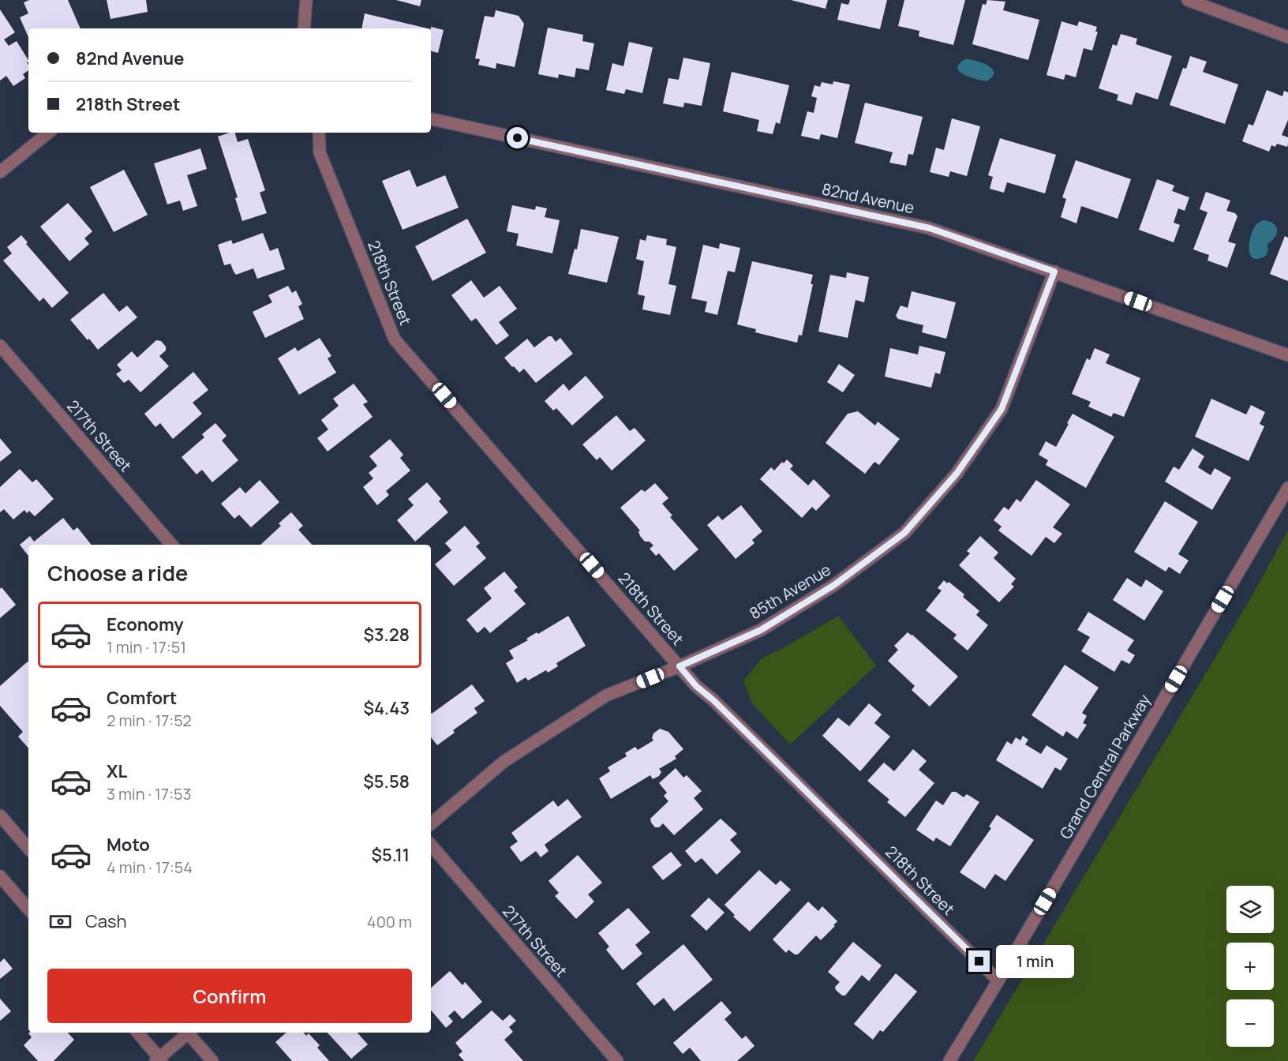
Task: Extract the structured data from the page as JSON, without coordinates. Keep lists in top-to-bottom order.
{
  "streets": {
    "street": [
      "82nd Avenue",
      "218th Street",
      "217th Street",
      "85th Avenue",
      "Grand Central Parkway"
    ]
  },
  "crossings": [
    ["82nd Avenue", "85th Avenue"],
    ["218th Street", "85th Avenue"],
    ["218th Street", "Grand Central Parkway"]
  ],
  "page": {
    "banner": ["82nd Avenue", "218th Street"],
    "heading": "Choose a ride",
    "list": [
      {
        "name": "Economy",
        "note": "1 min · 17:51",
        "value": "$3.28"
      },
      {
        "name": "Comfort",
        "note": "2 min · 17:52",
        "value": "$4.43"
      },
      {
        "name": "XL",
        "note": "3 min · 17:53",
        "value": "$5.58"
      },
      {
        "name": "Moto",
        "note": "4 min · 17:54",
        "value": "$5.11"
      }
    ],
    "map_buttons": ["+", "−"],
    "pay": ["Cash", "400 m"],
    "bubble": "1 min",
    "buttons": "Confirm"
  }
}
